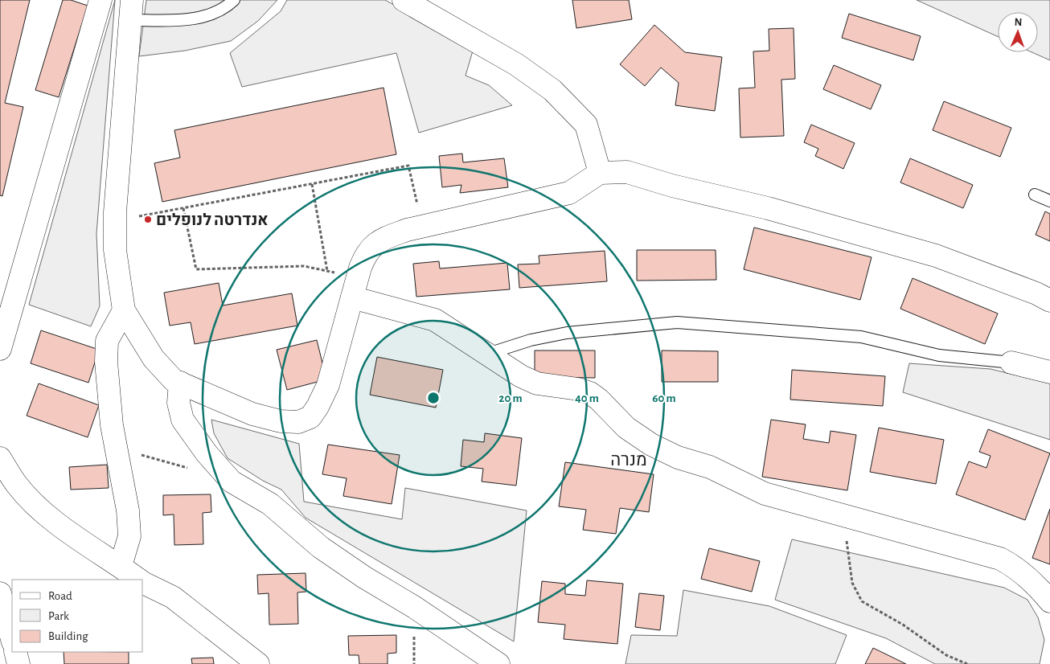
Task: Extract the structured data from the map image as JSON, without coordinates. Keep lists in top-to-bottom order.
{
  "districts": ["מנרה"],
  "places": ["אנדרטה לנופלים"],
  "legend": ["Road", "Park", "Building"],
  "north": "top",
  "rings": ["20 m", "40 m", "60 m"]
}
